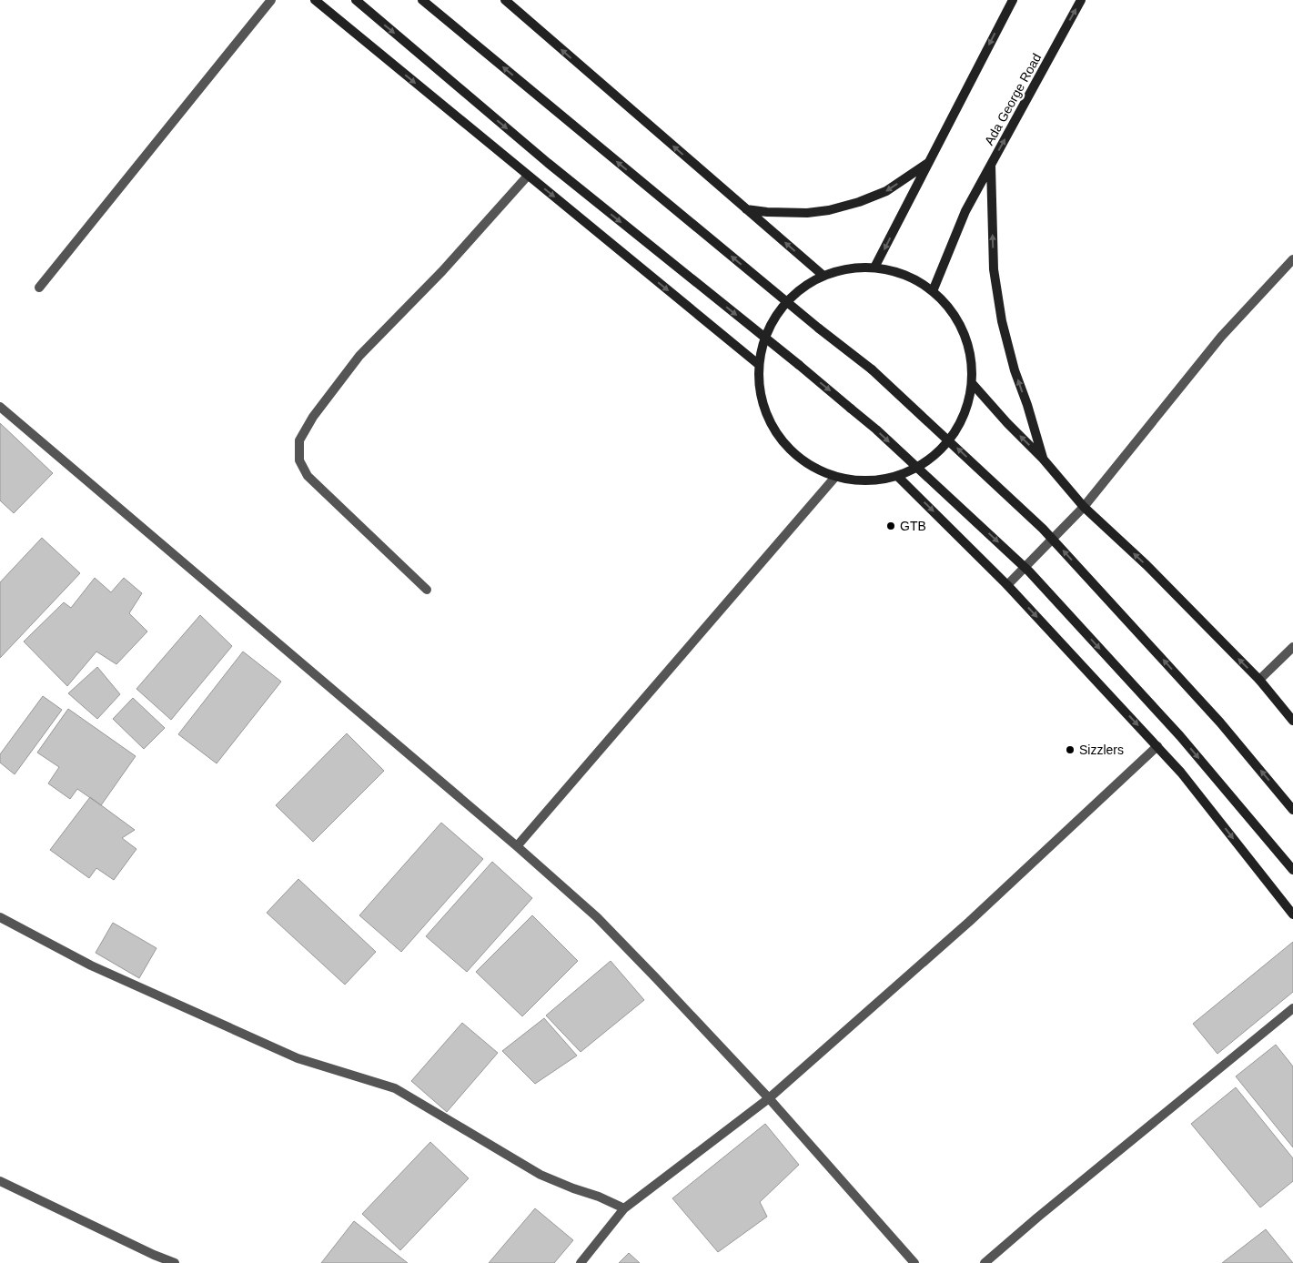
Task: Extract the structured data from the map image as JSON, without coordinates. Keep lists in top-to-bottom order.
{
  "streets": {
    "main road": ["Ada George Road"]
  },
  "places": ["GTB", "Sizzlers"]
}
